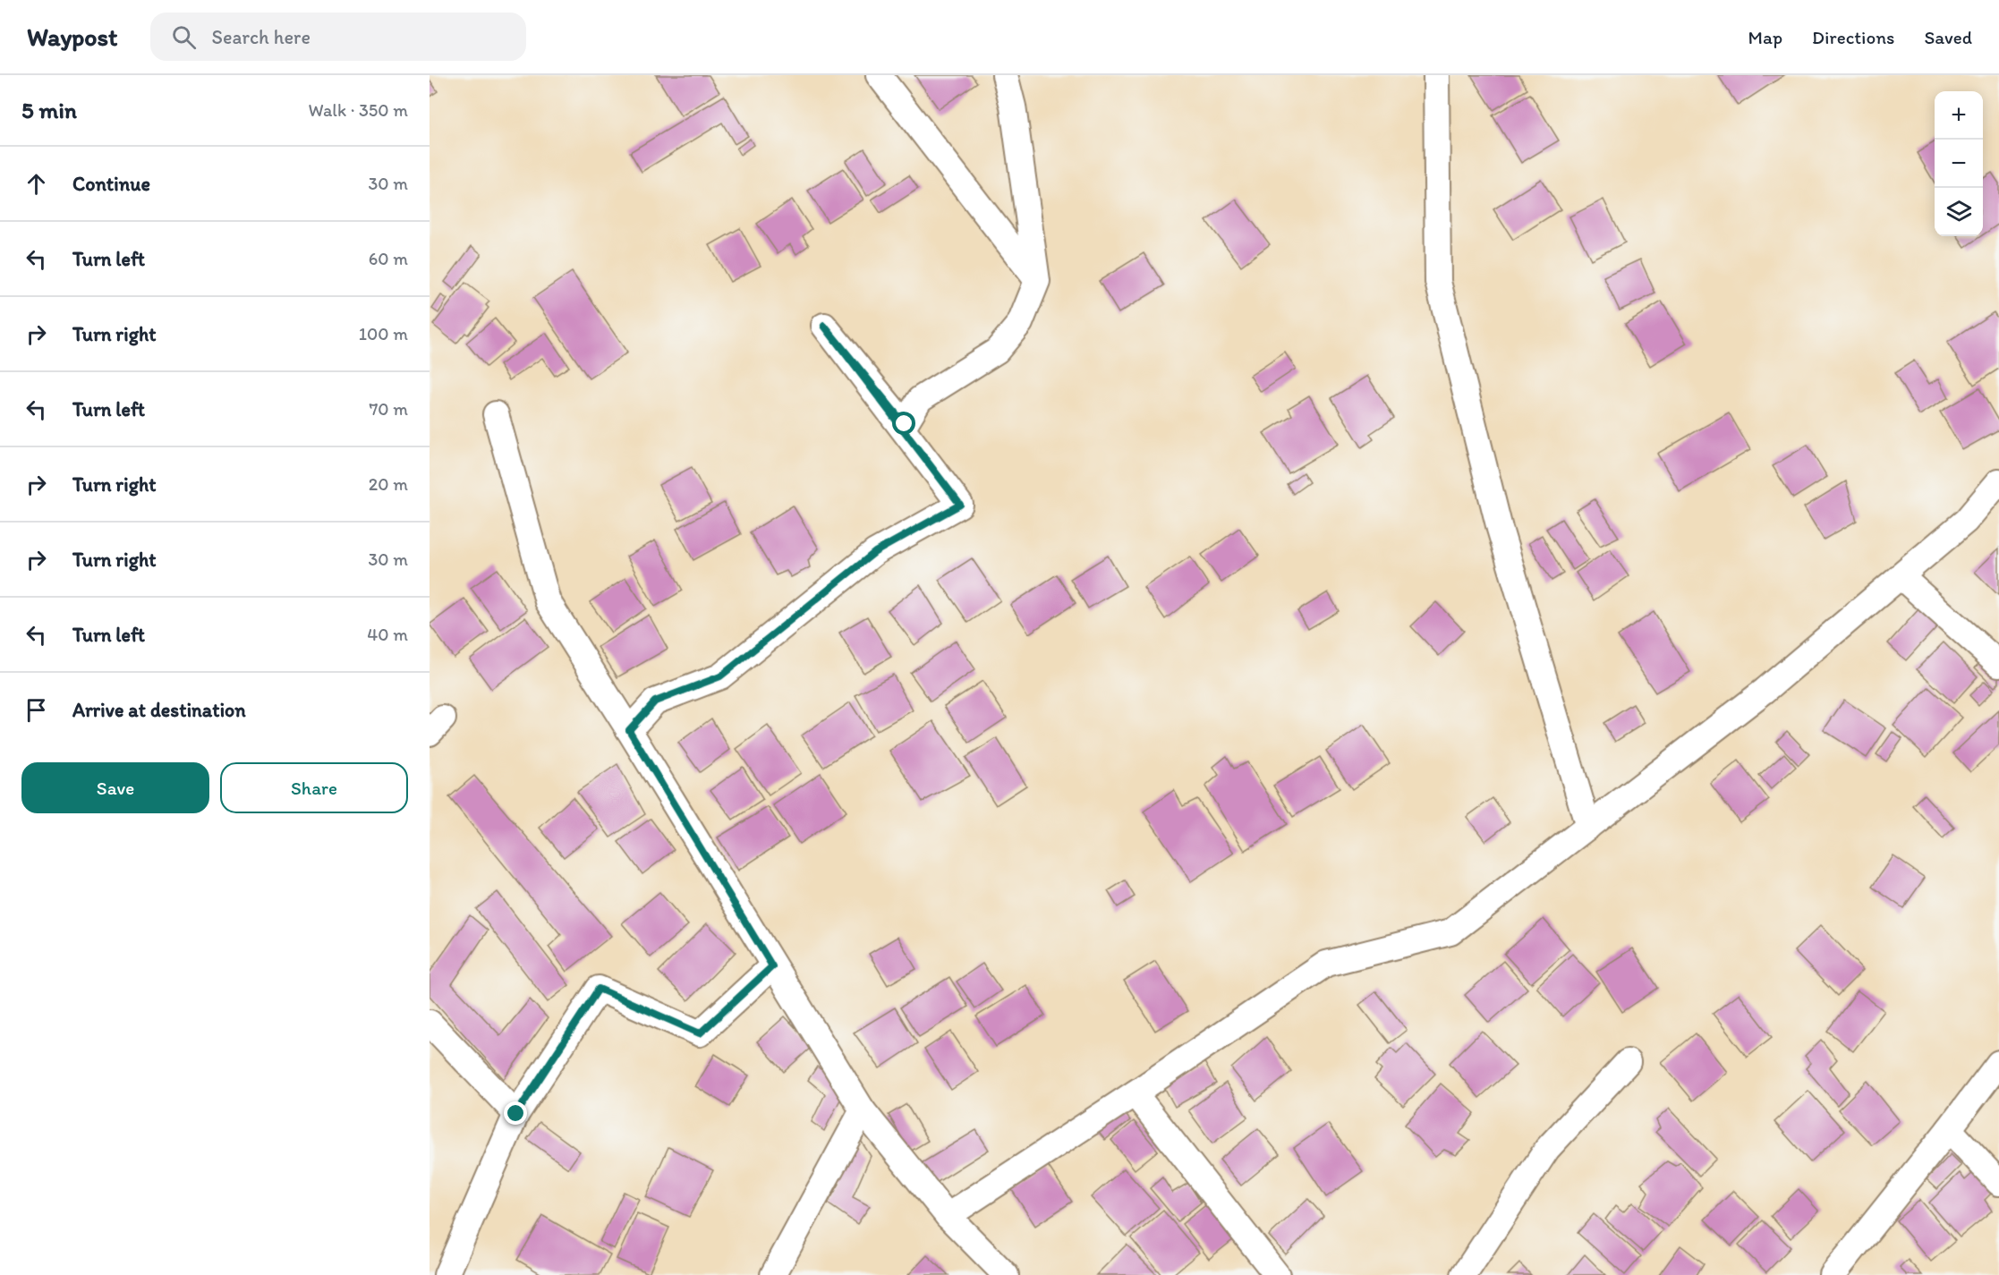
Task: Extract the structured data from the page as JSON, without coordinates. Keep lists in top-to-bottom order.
{
  "page": {
    "header": "Waypost",
    "search": "Search here",
    "nav": ["Map", "Directions", "Saved"],
    "heading": ["5 min", "Walk · 350 m"],
    "map_buttons": ["+", "−"],
    "list": [
      ["Continue", "30 m"],
      ["Turn left", "60 m"],
      ["Turn right", "100 m"],
      ["Turn left", "70 m"],
      ["Turn right", "20 m"],
      ["Turn right", "30 m"],
      ["Turn left", "40 m"],
      "Arrive at destination"
    ],
    "buttons": ["Save", "Share"]
  }
}
